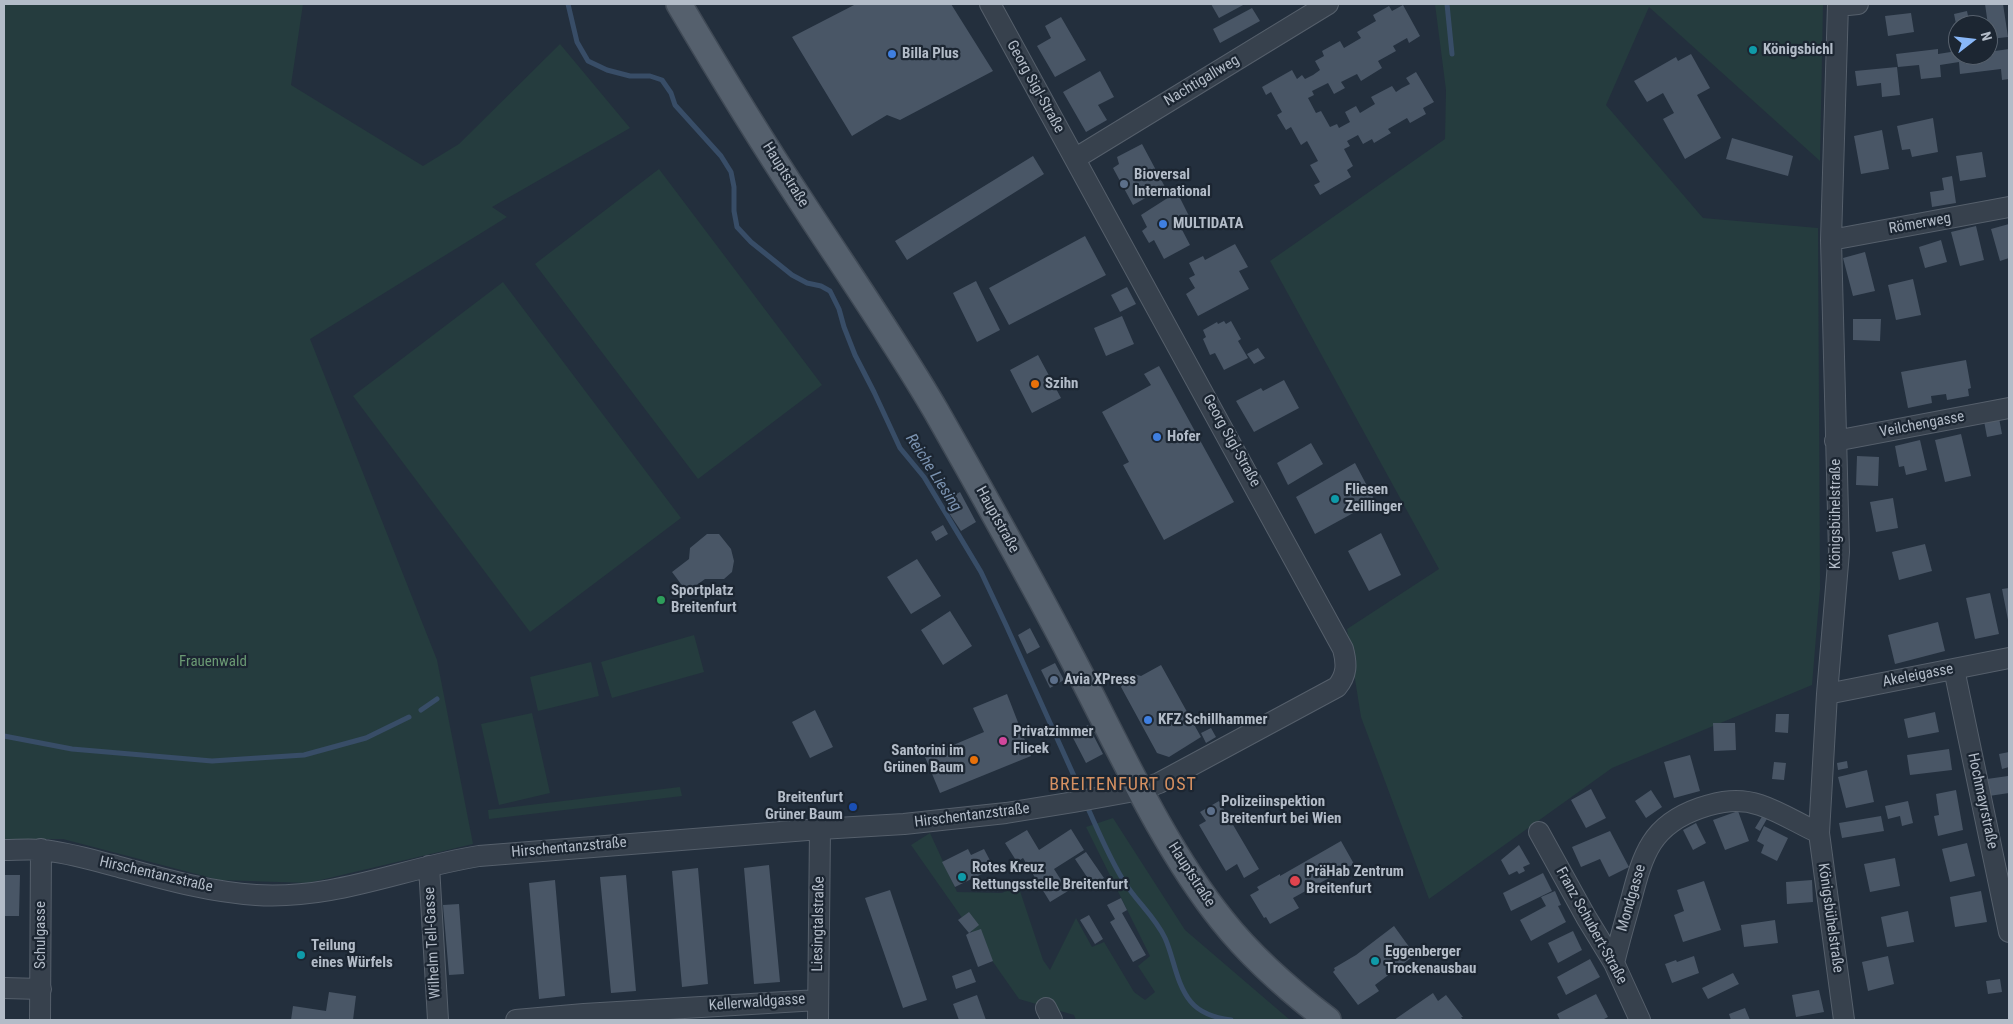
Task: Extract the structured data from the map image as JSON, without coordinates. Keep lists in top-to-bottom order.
{
  "streets": {
    "main road": ["Hauptstraße"],
    "street": [
      "Nachtigallweg",
      "Georg Sigl-Straße",
      "Römerweg",
      "Veilchengasse",
      "Königsbühelstraße",
      "Akeleigasse",
      "Hochmayrstraße",
      "Hirschentanzstraße",
      "Mondgasse",
      "Liesingtalstraße",
      "Franz Schubert-Straße",
      "Schulgasse",
      "Wilhelm Tell-Gasse",
      "Kellerwaldgasse"
    ]
  },
  "crossings": [
    ["Nachtigallweg", "Georg Sigl-Straße"],
    ["Georg Sigl-Straße", "Hauptstraße"],
    ["Georg Sigl-Straße", "Hirschentanzstraße"],
    ["Hauptstraße", "Hirschentanzstraße"],
    ["Römerweg", "Königsbühelstraße"],
    ["Veilchengasse", "Königsbühelstraße"],
    ["Königsbühelstraße", "Akeleigasse"],
    ["Königsbühelstraße", "Mondgasse"],
    ["Akeleigasse", "Hochmayrstraße"],
    ["Hirschentanzstraße", "Liesingtalstraße"],
    ["Hirschentanzstraße", "Schulgasse"],
    ["Hirschentanzstraße", "Wilhelm Tell-Gasse"],
    ["Mondgasse", "Franz Schubert-Straße"],
    ["Liesingtalstraße", "Kellerwaldgasse"]
  ],
  "districts": ["BREITENFURT OST"],
  "water": ["Reiche Liesing"],
  "parks": ["Frauenwald"],
  "places": [
    "Königsbichl",
    "Billa Plus",
    "Bioversal International",
    "MULTIDATA",
    "Szihn",
    "Hofer",
    "Fliesen Zeillinger",
    "Sportplatz Breitenfurt",
    "Avia XPress",
    "KFZ Schillhammer",
    "Privatzimmer Flicek",
    "Santorini im Grünen Baum",
    "Breitenfurt Grüner Baum",
    "Polizeiinspektion Breitenfurt bei Wien",
    "Rotes Kreuz Rettungsstelle Breitenfurt",
    "PräHab Zentrum Breitenfurt",
    "Teilung eines Würfels",
    "Eggenberger Trockenausbau"
  ],
  "north": "right"
}
